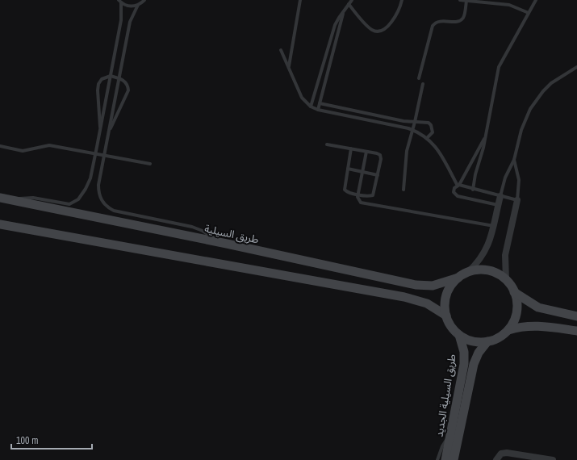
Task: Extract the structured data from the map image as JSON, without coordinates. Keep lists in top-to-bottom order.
{
  "streets": {
    "main road": ["طريق السيلية", "طريق السيلية الجديد"]
  },
  "crossings": [
    ["طريق السيلية", "طريق السيلية الجديد"]
  ],
  "scale_bar": "100 m"
}
